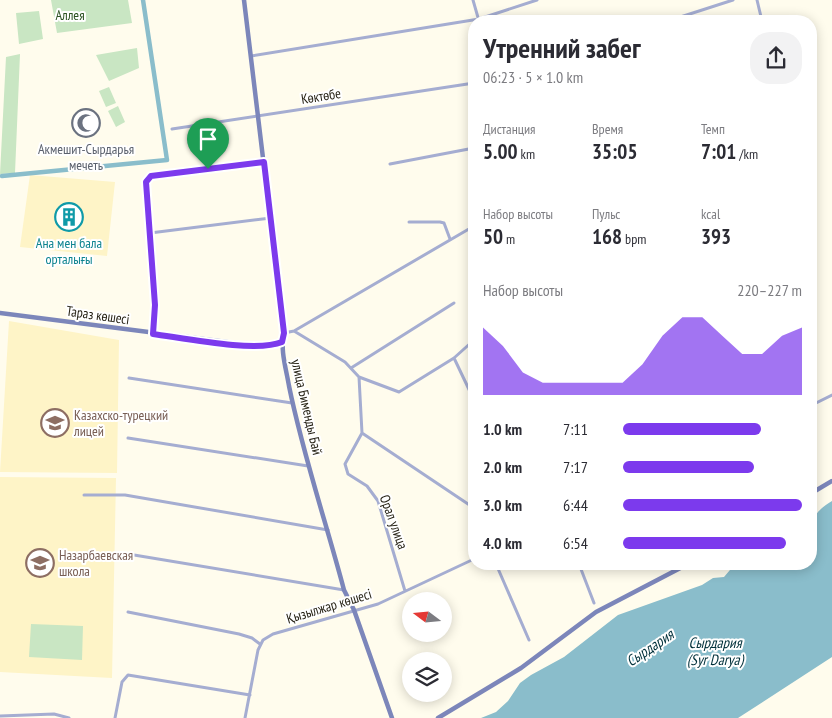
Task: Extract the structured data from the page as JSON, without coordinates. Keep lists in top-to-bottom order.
{
  "streets": {
    "street": [
      "Көктөбе",
      "Тараз көшесі",
      "улица Бименды Бай",
      "Орал улица",
      "Қызылжар көшесі"
    ]
  },
  "crossings": [
    ["Көктөбе", "улица Бименды Бай"],
    ["Тараз көшесі", "улица Бименды Бай"],
    ["улица Бименды Бай", "Қызылжар көшесі"],
    ["Орал улица", "Қызылжар көшесі"]
  ],
  "water": ["Сырдария (Syr Darya)", "Сырдария"],
  "parks": ["Аллея"],
  "places": {
    "mosque": ["Акмешит-Сырдарья мечеть"],
    "building": ["Ана мен бала орталығы"],
    "school or university": ["Казахско-турецкий лицей", "Назарбаевская школа"]
  },
  "north": "left",
  "page": {
    "heading": ["Утренний забег", "06:23 · 5 × 1.0 km"],
    "stats": [
      ["Дистанция", "5.00 km"],
      ["Время", "35:05"],
      ["Темп", "7:01 /km"],
      ["Набор высоты", "50 m"],
      ["Пульс", "168 bpm"],
      ["kcal", "393"]
    ],
    "chart": ["Набор высоты", "220–227 m"],
    "list": [
      {
        "name": "1.0 km",
        "note": "7:11"
      },
      {
        "name": "2.0 km",
        "note": "7:17"
      },
      {
        "name": "3.0 km",
        "note": "6:44"
      },
      {
        "name": "4.0 km",
        "note": "6:54"
      }
    ]
  }
}
